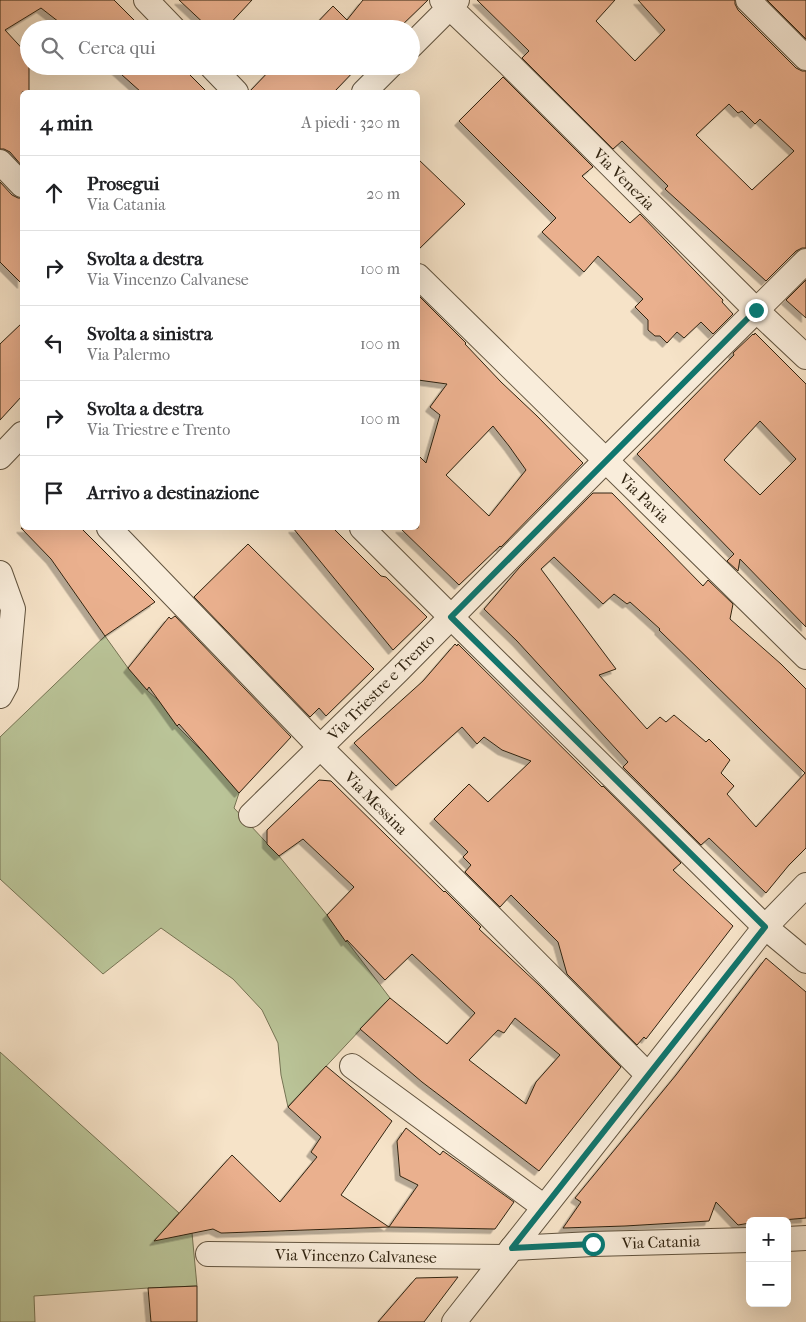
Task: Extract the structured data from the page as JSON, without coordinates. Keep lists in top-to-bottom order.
{
  "streets": {
    "street": [
      "Via Venezia",
      "Via Pavia",
      "Via Triestre e Trento",
      "Via Messina",
      "Via Catania",
      "Via Vincenzo Calvanese"
    ]
  },
  "crossings": [
    ["Via Venezia", "Via Triestre e Trento"],
    ["Via Pavia", "Via Triestre e Trento"],
    ["Via Triestre e Trento", "Via Messina"],
    ["Via Catania", "Via Vincenzo Calvanese"]
  ],
  "page": {
    "search": "Cerca qui",
    "heading": ["4 min", "A piedi · 320 m"],
    "list": [
      ["Prosegui", "Via Catania", "20 m"],
      ["Svolta a destra", "Via Vincenzo Calvanese", "100 m"],
      ["Svolta a sinistra", "Via Palermo", "100 m"],
      ["Svolta a destra", "Via Triestre e Trento", "100 m"],
      "Arrivo a destinazione"
    ],
    "map_buttons": ["+", "−"]
  }
}
